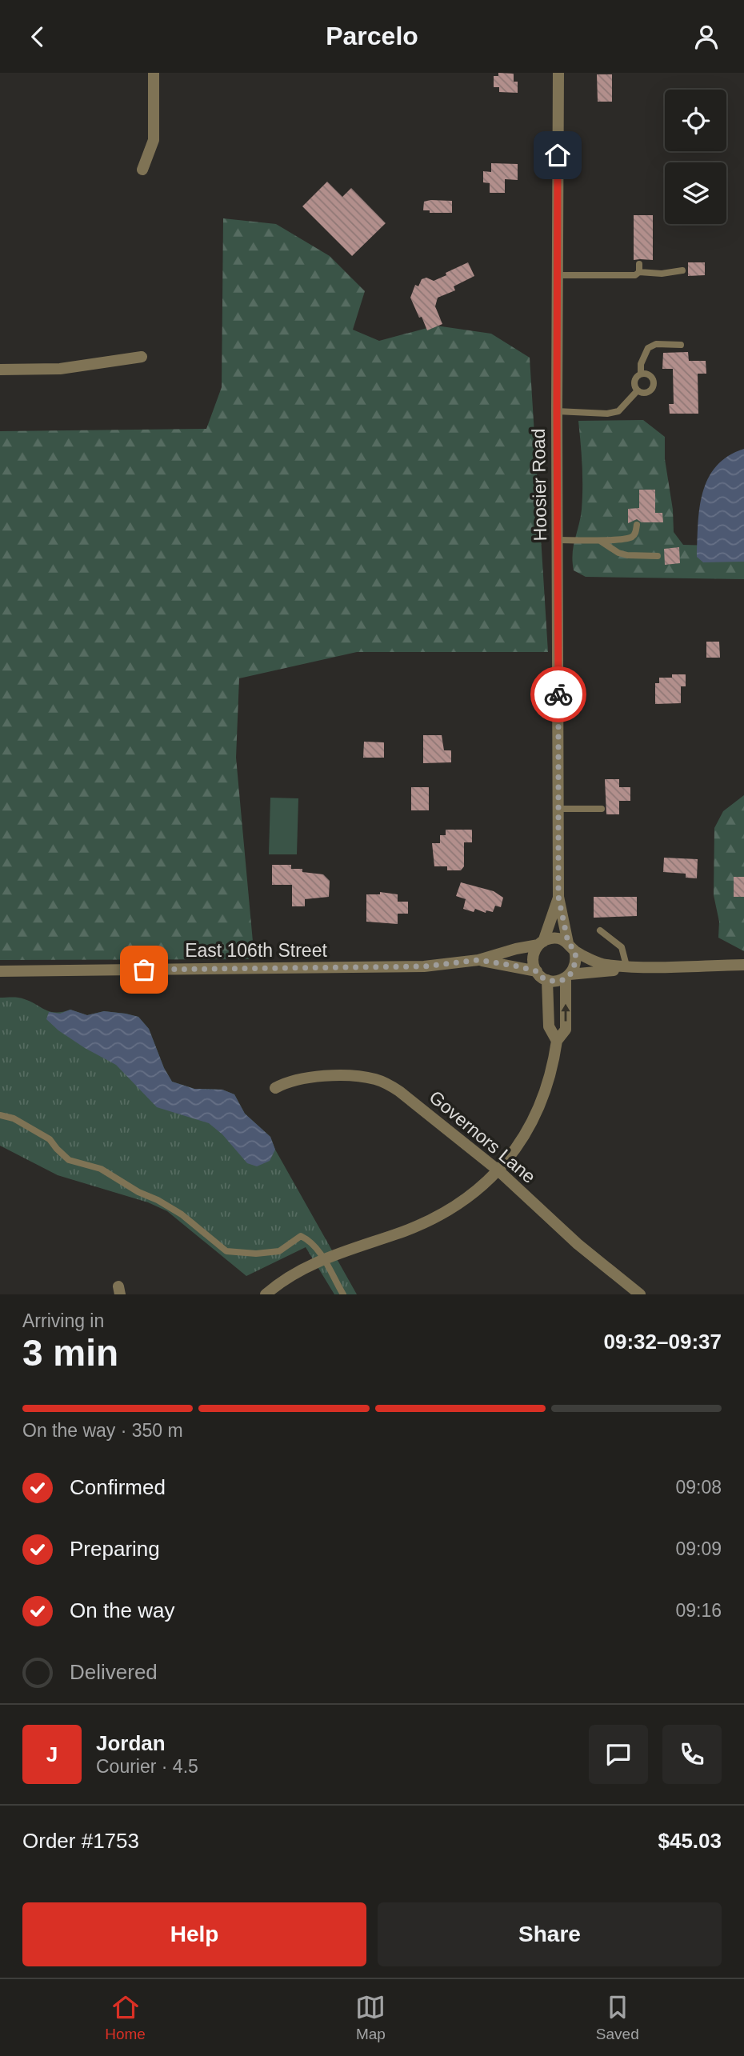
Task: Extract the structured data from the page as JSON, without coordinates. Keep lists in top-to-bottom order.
{
  "streets": {
    "street": ["Hoosier Road", "East 106th Street", "Governors Lane"]
  },
  "crossings": [
    ["Hoosier Road", "East 106th Street"]
  ],
  "page": {
    "header": "Parcelo",
    "heading": ["3 min", "Arriving in", "09:32–09:37"],
    "panel": [
      "Jordan",
      "Courier · 4.5",
      "Order #1753",
      "$45.03"
    ],
    "bar": "On the way · 350 m",
    "list": [
      ["Confirmed", "09:08"],
      ["Preparing", "09:09"],
      ["On the way", "09:16"],
      "Delivered"
    ],
    "round": "J",
    "buttons": ["Help", "Share"],
    "tabs": ["Home", "Map", "Saved"]
  }
}
